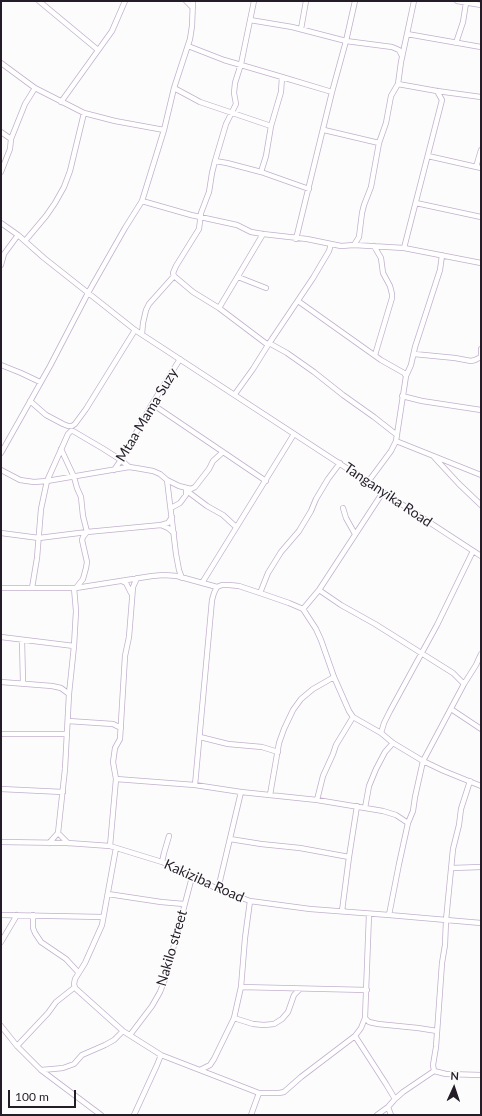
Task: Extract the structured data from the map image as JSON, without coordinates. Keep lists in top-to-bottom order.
{
  "streets": {
    "street": [
      "Mtaa Mama Suzy",
      "Tanganyika Road",
      "Kakiziba Road",
      "Nakilo street"
    ]
  },
  "crossings": [
    ["Mtaa Mama Suzy", "Tanganyika Road"],
    ["Kakiziba Road", "Nakilo street"]
  ],
  "scale_bar": "100 m",
  "north": "top"
}
